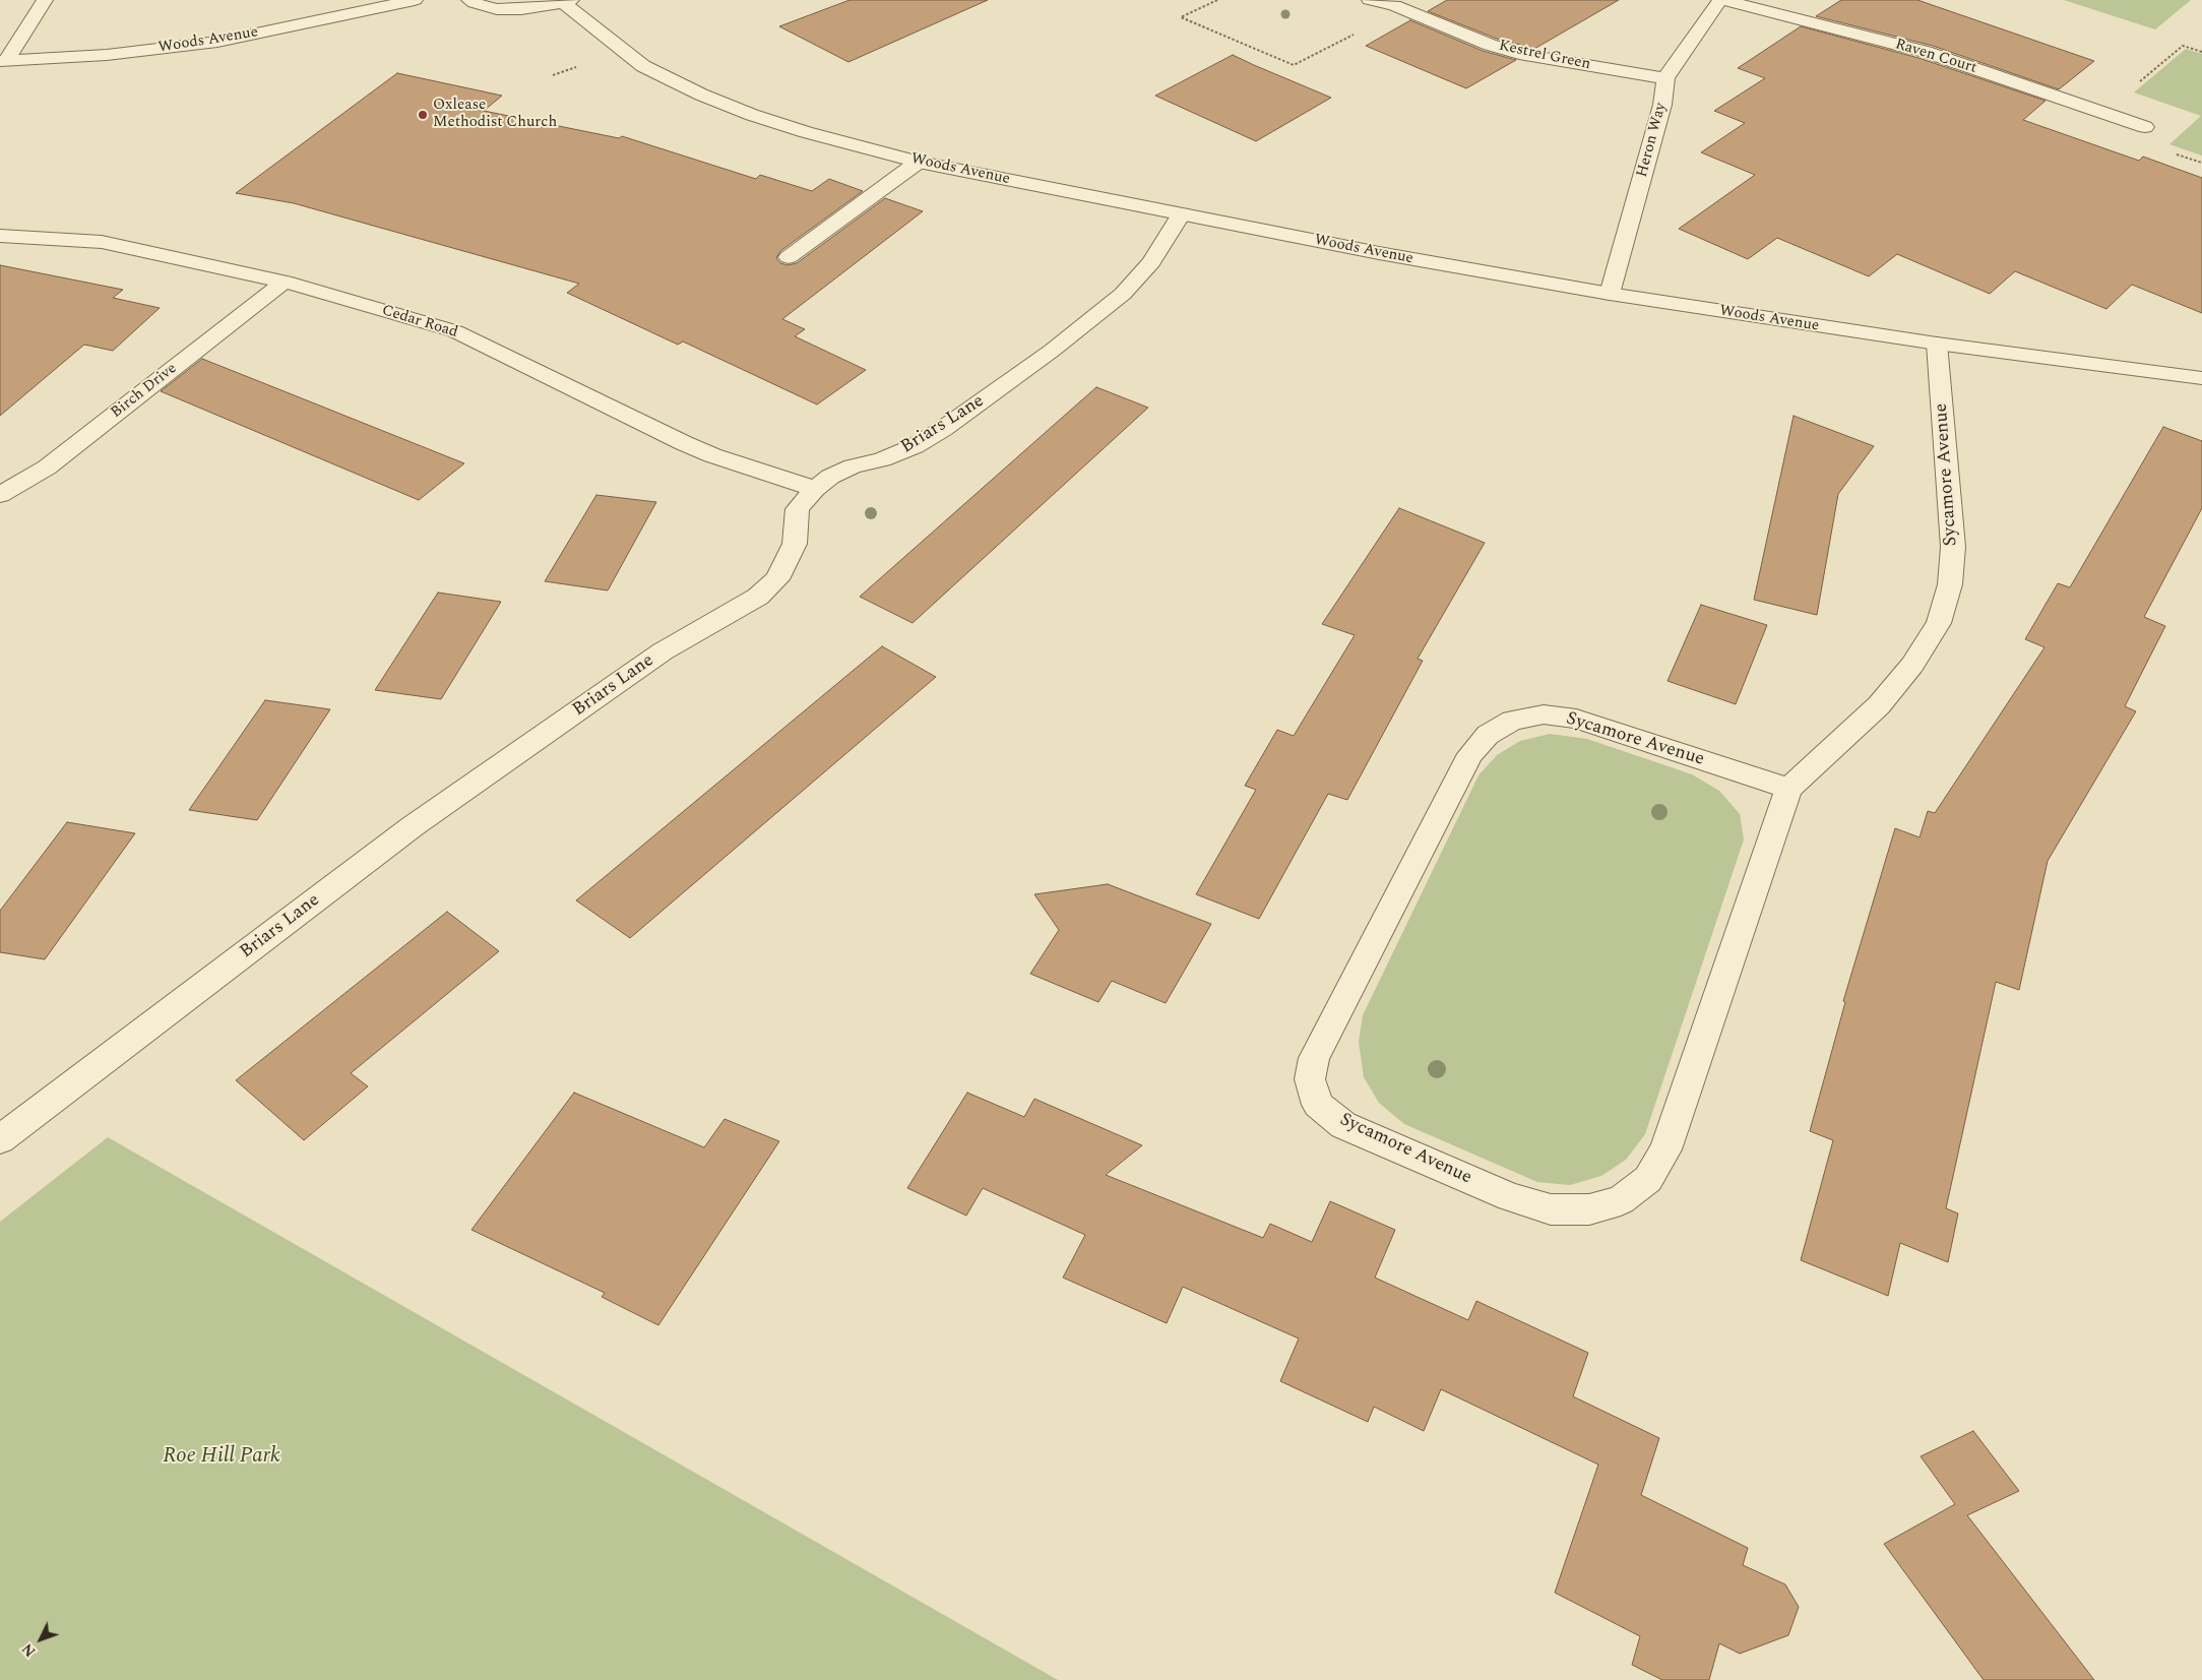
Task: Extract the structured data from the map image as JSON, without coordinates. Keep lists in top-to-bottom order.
{
  "streets": {
    "street": [
      "Woods Avenue",
      "Kestrel Green",
      "Raven Court",
      "Heron Way",
      "Cedar Road",
      "Birch Drive",
      "Briars Lane",
      "Sycamore Avenue"
    ]
  },
  "crossings": [
    ["Woods Avenue", "Heron Way"],
    ["Woods Avenue", "Briars Lane"],
    ["Woods Avenue", "Sycamore Avenue"],
    ["Kestrel Green", "Heron Way"],
    ["Raven Court", "Heron Way"],
    ["Cedar Road", "Birch Drive"],
    ["Cedar Road", "Briars Lane"]
  ],
  "parks": ["Roe Hill Park"],
  "places": ["Oxlease Methodist Church"],
  "north": "bottom left"
}
